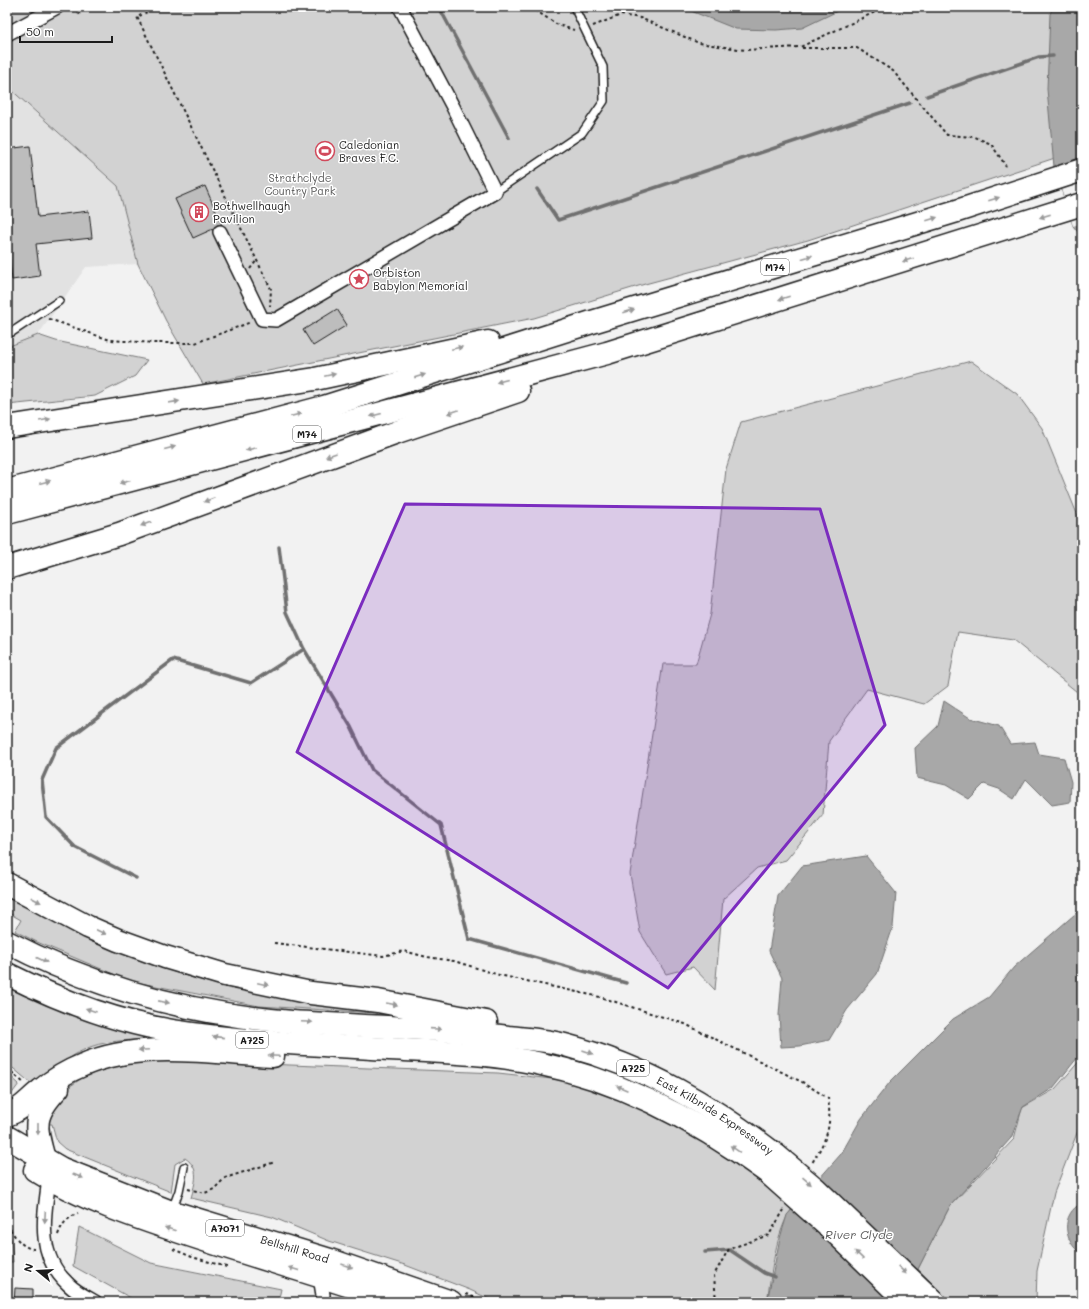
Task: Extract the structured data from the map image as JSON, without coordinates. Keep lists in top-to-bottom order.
{
  "streets": {
    "highway": [
      "M74",
      "A725",
      "East Kilbride Expressway",
      "A7071",
      "Bellshill Road"
    ]
  },
  "crossings": [
    ["A725", "East Kilbride Expressway"]
  ],
  "water": ["River Clyde"],
  "parks": ["Strathclyde Country Park"],
  "places": {
    "sports": ["Caledonian Braves F.C."],
    "building": ["Bothwellhaugh Pavilion"],
    "place": ["Orbiston Babylon Memorial"]
  },
  "scale_bar": "50 m",
  "north": "left"
}
